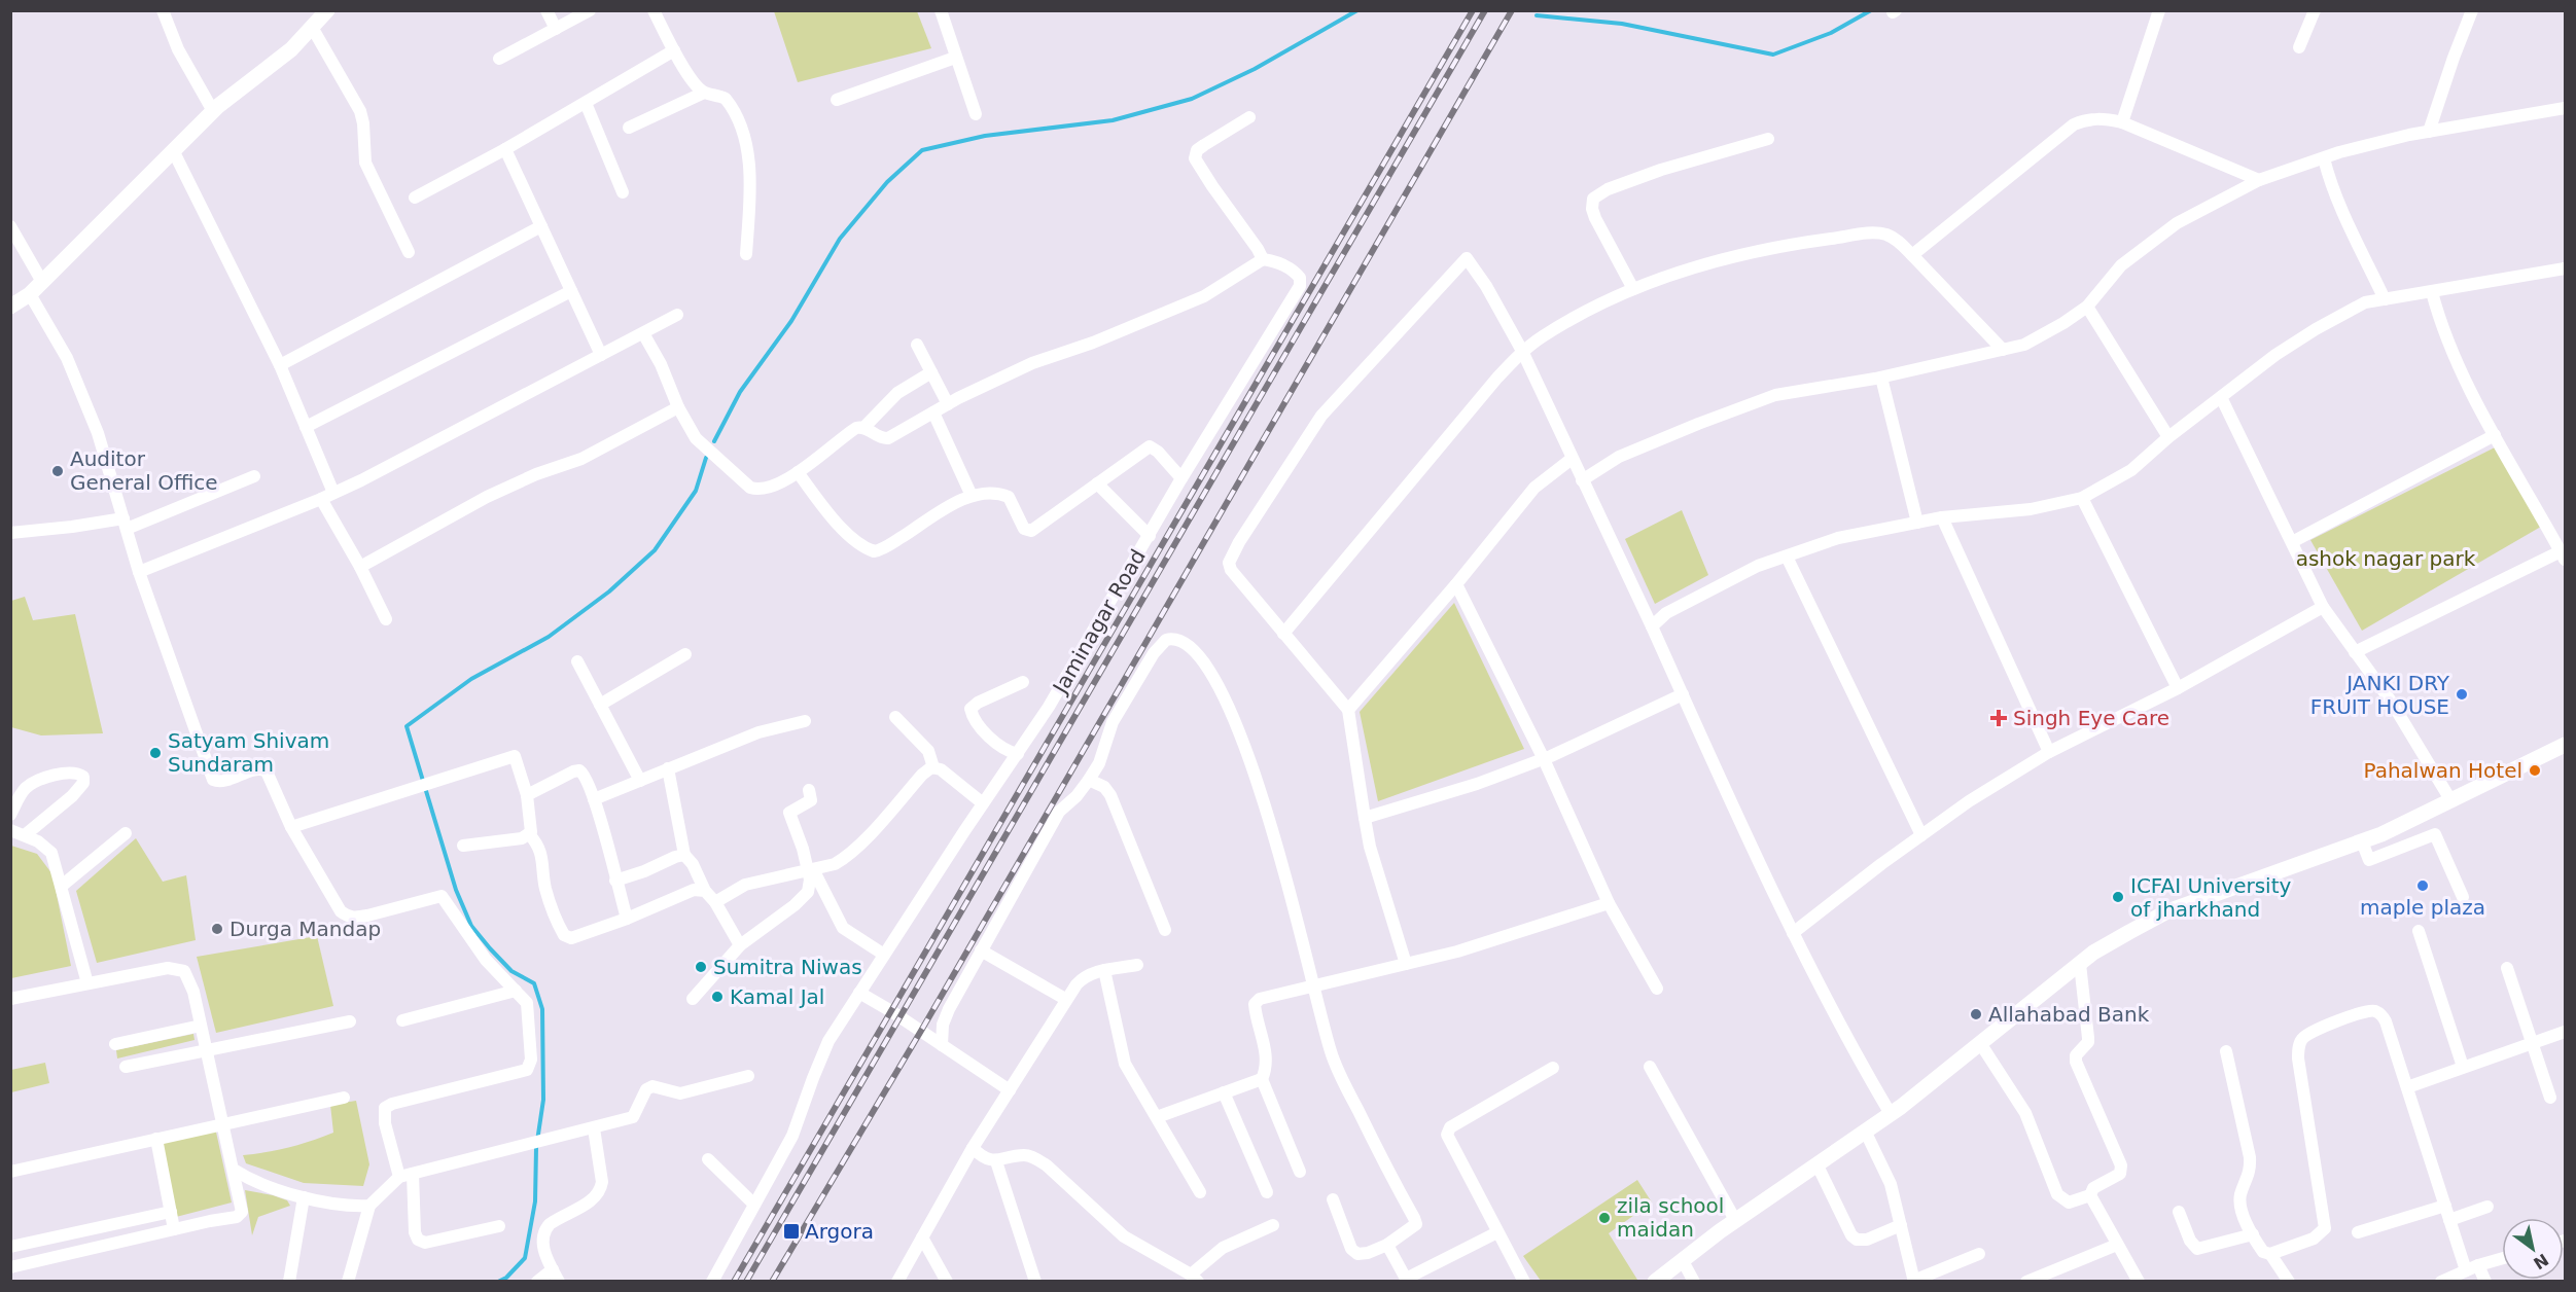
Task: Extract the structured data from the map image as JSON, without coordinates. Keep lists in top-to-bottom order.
{
  "streets": {
    "street": ["Jaminagar Road"]
  },
  "parks": ["ashok nagar park"],
  "places": {
    "other": [
      "Auditor General Office",
      "JANKI DRY FRUIT HOUSE",
      "Satyam Shivam Sundaram",
      "Pahalwan Hotel",
      "maple plaza",
      "ICFAI University of jharkhand",
      "Durga Mandap",
      "Sumitra Niwas",
      "Kamal Jal",
      "Allahabad Bank",
      "zila school maidan"
    ],
    "health": ["Singh Eye Care"],
    "transit": ["Argora"]
  },
  "north": "bottom right"
}
